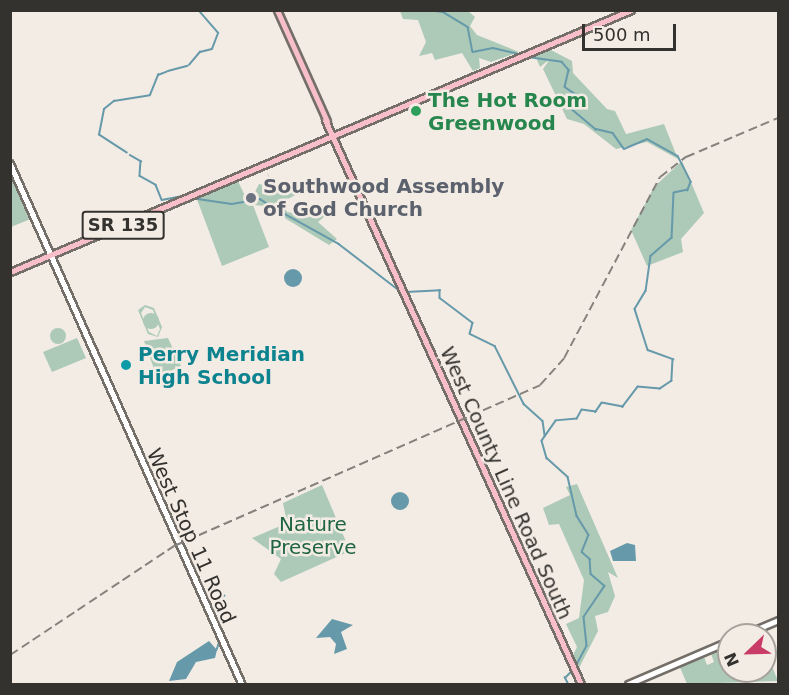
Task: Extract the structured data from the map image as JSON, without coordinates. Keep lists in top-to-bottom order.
{
  "streets": {
    "main road": ["SR 135", "West County Line Road South", "West Stop 11 Road"]
  },
  "crossings": [
    ["SR 135", "West County Line Road South"],
    ["SR 135", "West Stop 11 Road"]
  ],
  "parks": ["Nature Preserve"],
  "places": ["The Hot Room Greenwood", "Southwood Assembly of God Church", "Perry Meridian High School"],
  "scale_bar": "500 m",
  "north": "bottom left"
}
